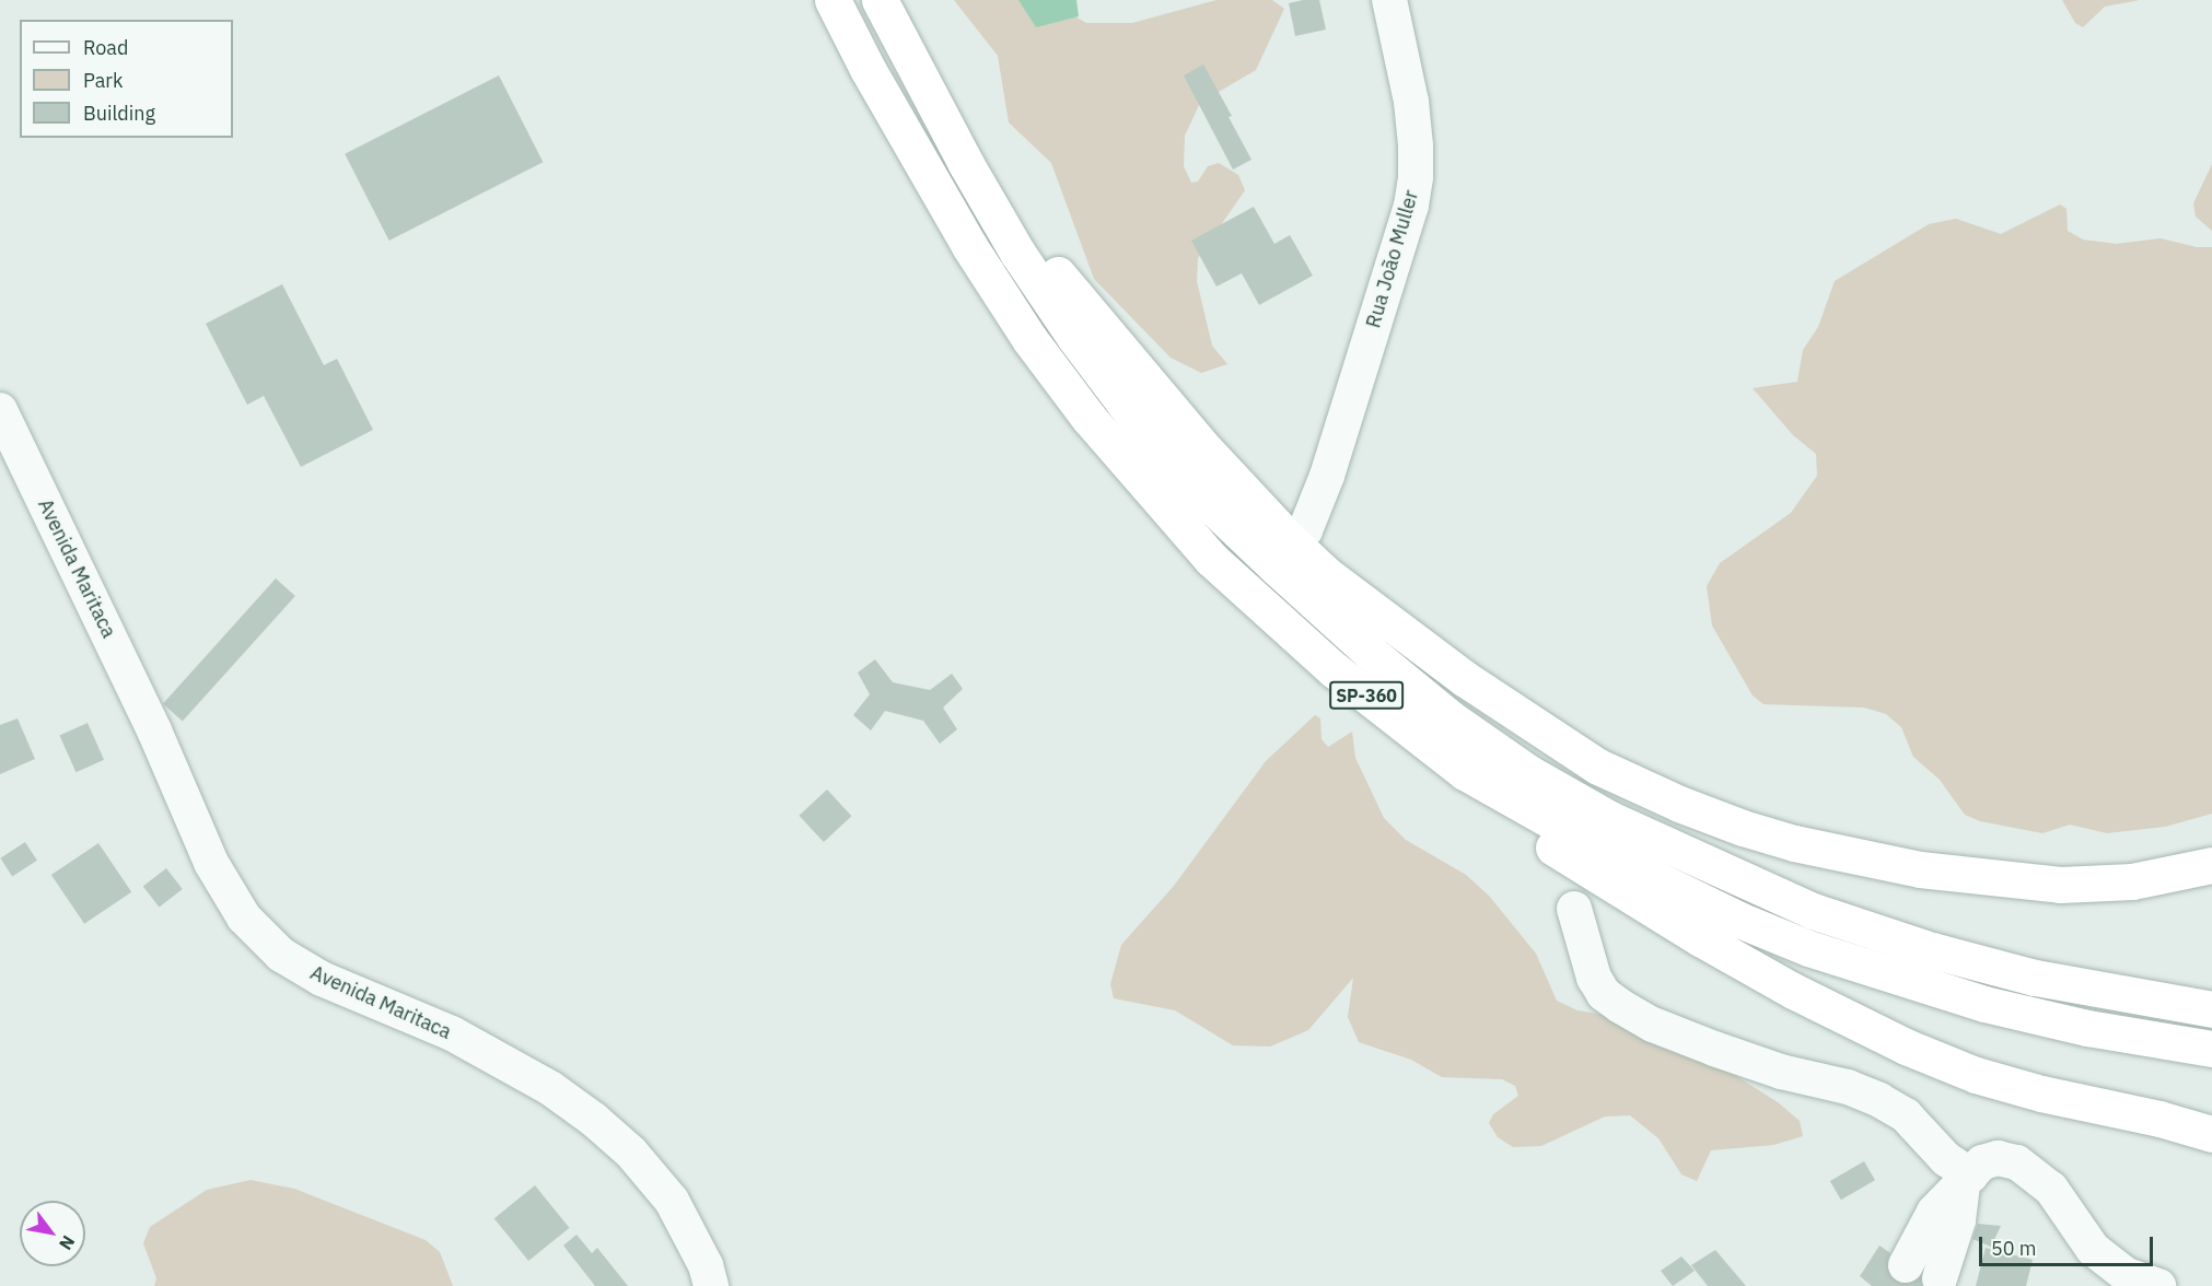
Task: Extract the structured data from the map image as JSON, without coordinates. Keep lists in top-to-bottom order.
{
  "streets": {
    "highway": ["SP-360"],
    "street": ["Rua João Muller", "Avenida Maritaca"]
  },
  "legend": ["Road", "Park", "Building"],
  "scale_bar": "50 m",
  "north": "bottom right"
}
